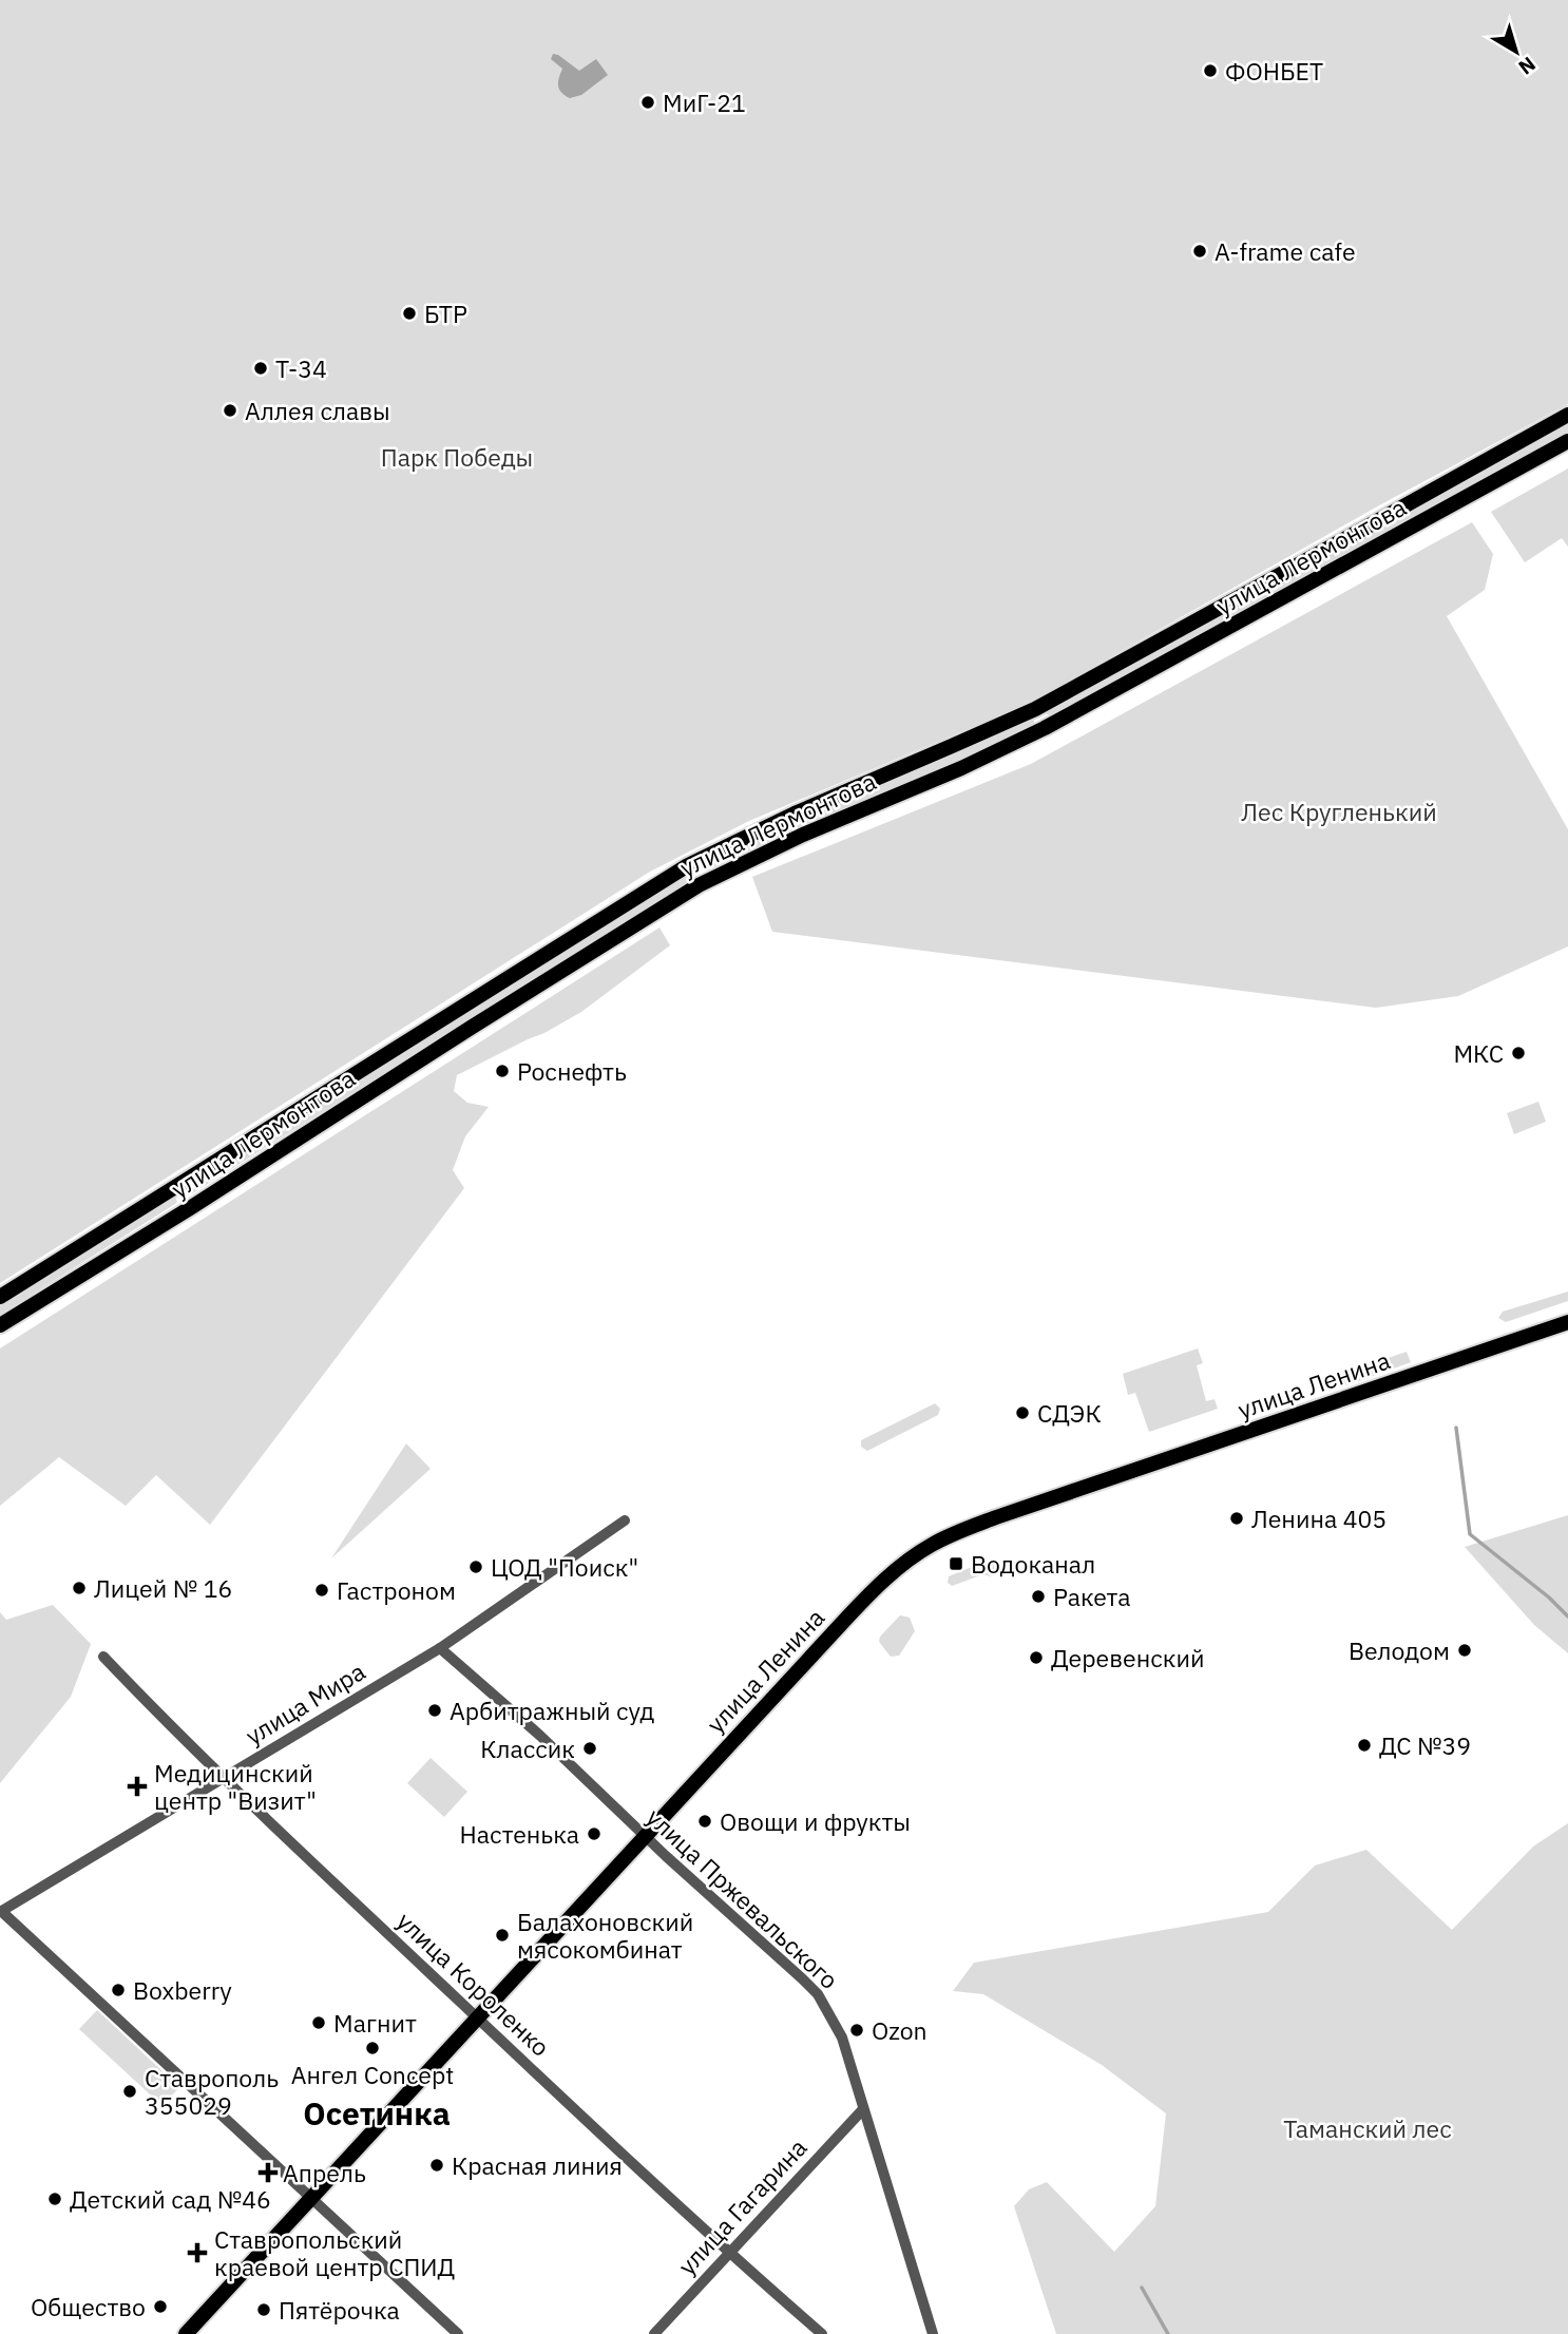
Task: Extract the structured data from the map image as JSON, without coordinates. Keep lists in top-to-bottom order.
{
  "streets": {
    "main road": ["улица Лермонтова", "улица Ленина"],
    "street": [
      "улица Мира",
      "улица Пржевальского",
      "улица Короленко",
      "улица Гагарина"
    ]
  },
  "crossings": [
    ["улица Ленина", "улица Пржевальского"],
    ["улица Ленина", "улица Короленко"],
    ["улица Мира", "улица Пржевальского"],
    ["улица Мира", "улица Короленко"],
    ["улица Пржевальского", "улица Гагарина"],
    ["улица Короленко", "улица Гагарина"]
  ],
  "districts": ["Осетинка"],
  "parks": ["Парк Победы", "Лес Кругленький", "Таманский лес"],
  "places": {
    "other": [
      "ФОНБЕТ",
      "МиГ-21",
      "A-frame cafe",
      "БТР",
      "Т-34",
      "Аллея славы",
      "МКС",
      "Роснефть",
      "СДЭК",
      "Ленина 405",
      "ЦОД \"Поиск\"",
      "Лицей № 16",
      "Гастроном",
      "Ракета",
      "Велодом",
      "Деревенский",
      "Арбитражный суд",
      "ДС №39",
      "Классик",
      "Овощи и фрукты",
      "Настенька",
      "Балахоновский мясокомбинат",
      "Boxberry",
      "Магнит",
      "Ozon",
      "Ангел Concept",
      "Ставрополь 355029",
      "Красная линия",
      "Детский сад №46",
      "Общество",
      "Пятёрочка"
    ],
    "transit": ["Водоканал"],
    "health": ["Медицинский центр \"Визит\"", "Апрель", "Ставропольский краевой центр СПИД"]
  },
  "north": "bottom right"
}
